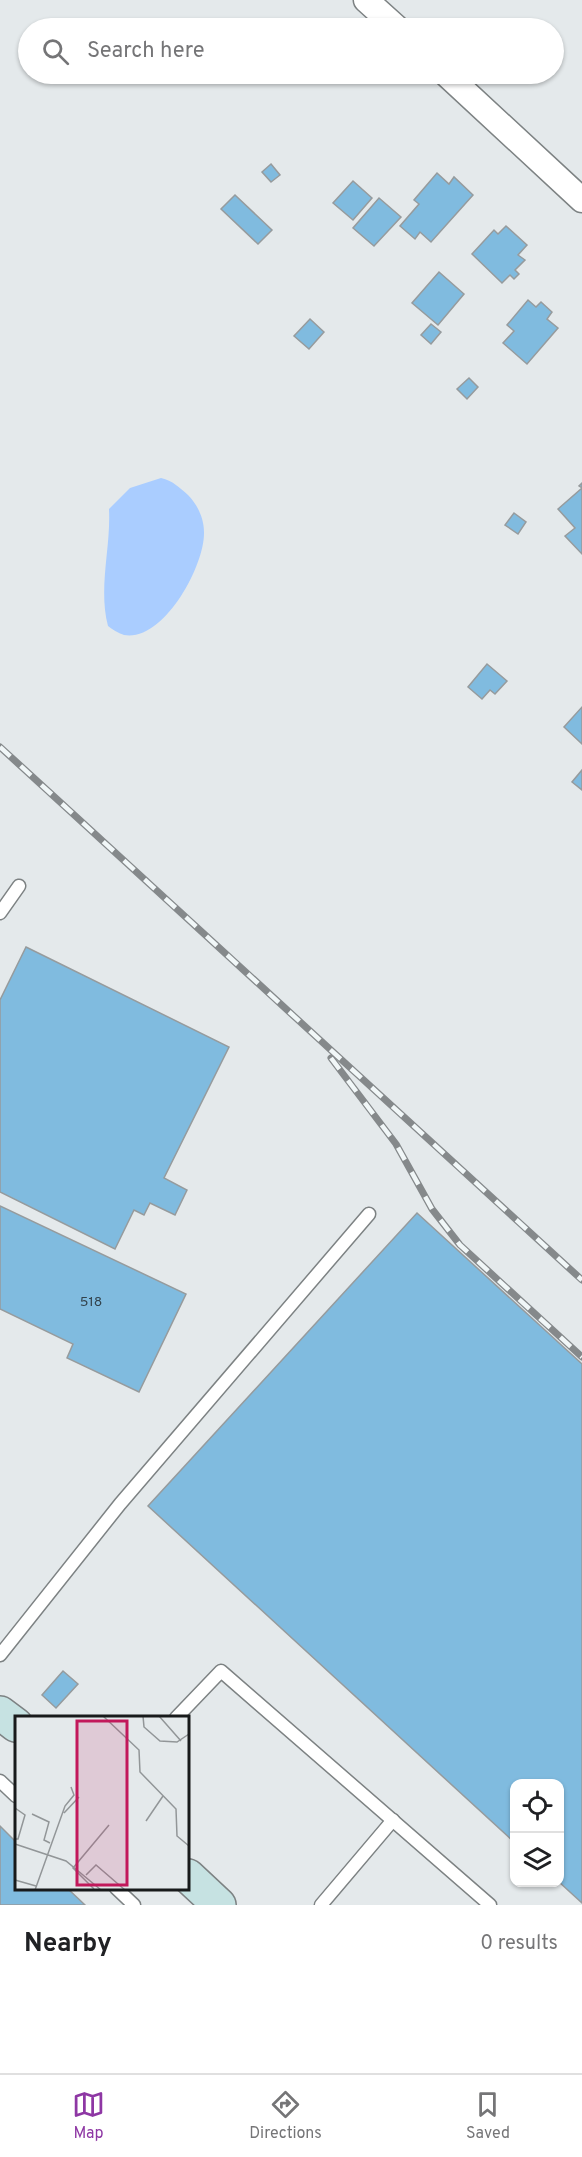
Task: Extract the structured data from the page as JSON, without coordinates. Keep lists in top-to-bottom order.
{
  "house_numbers": ["518"],
  "page": {
    "search": "Search here",
    "heading": ["Nearby", "0 results"],
    "nav": ["Map", "Directions", "Saved"]
  }
}
